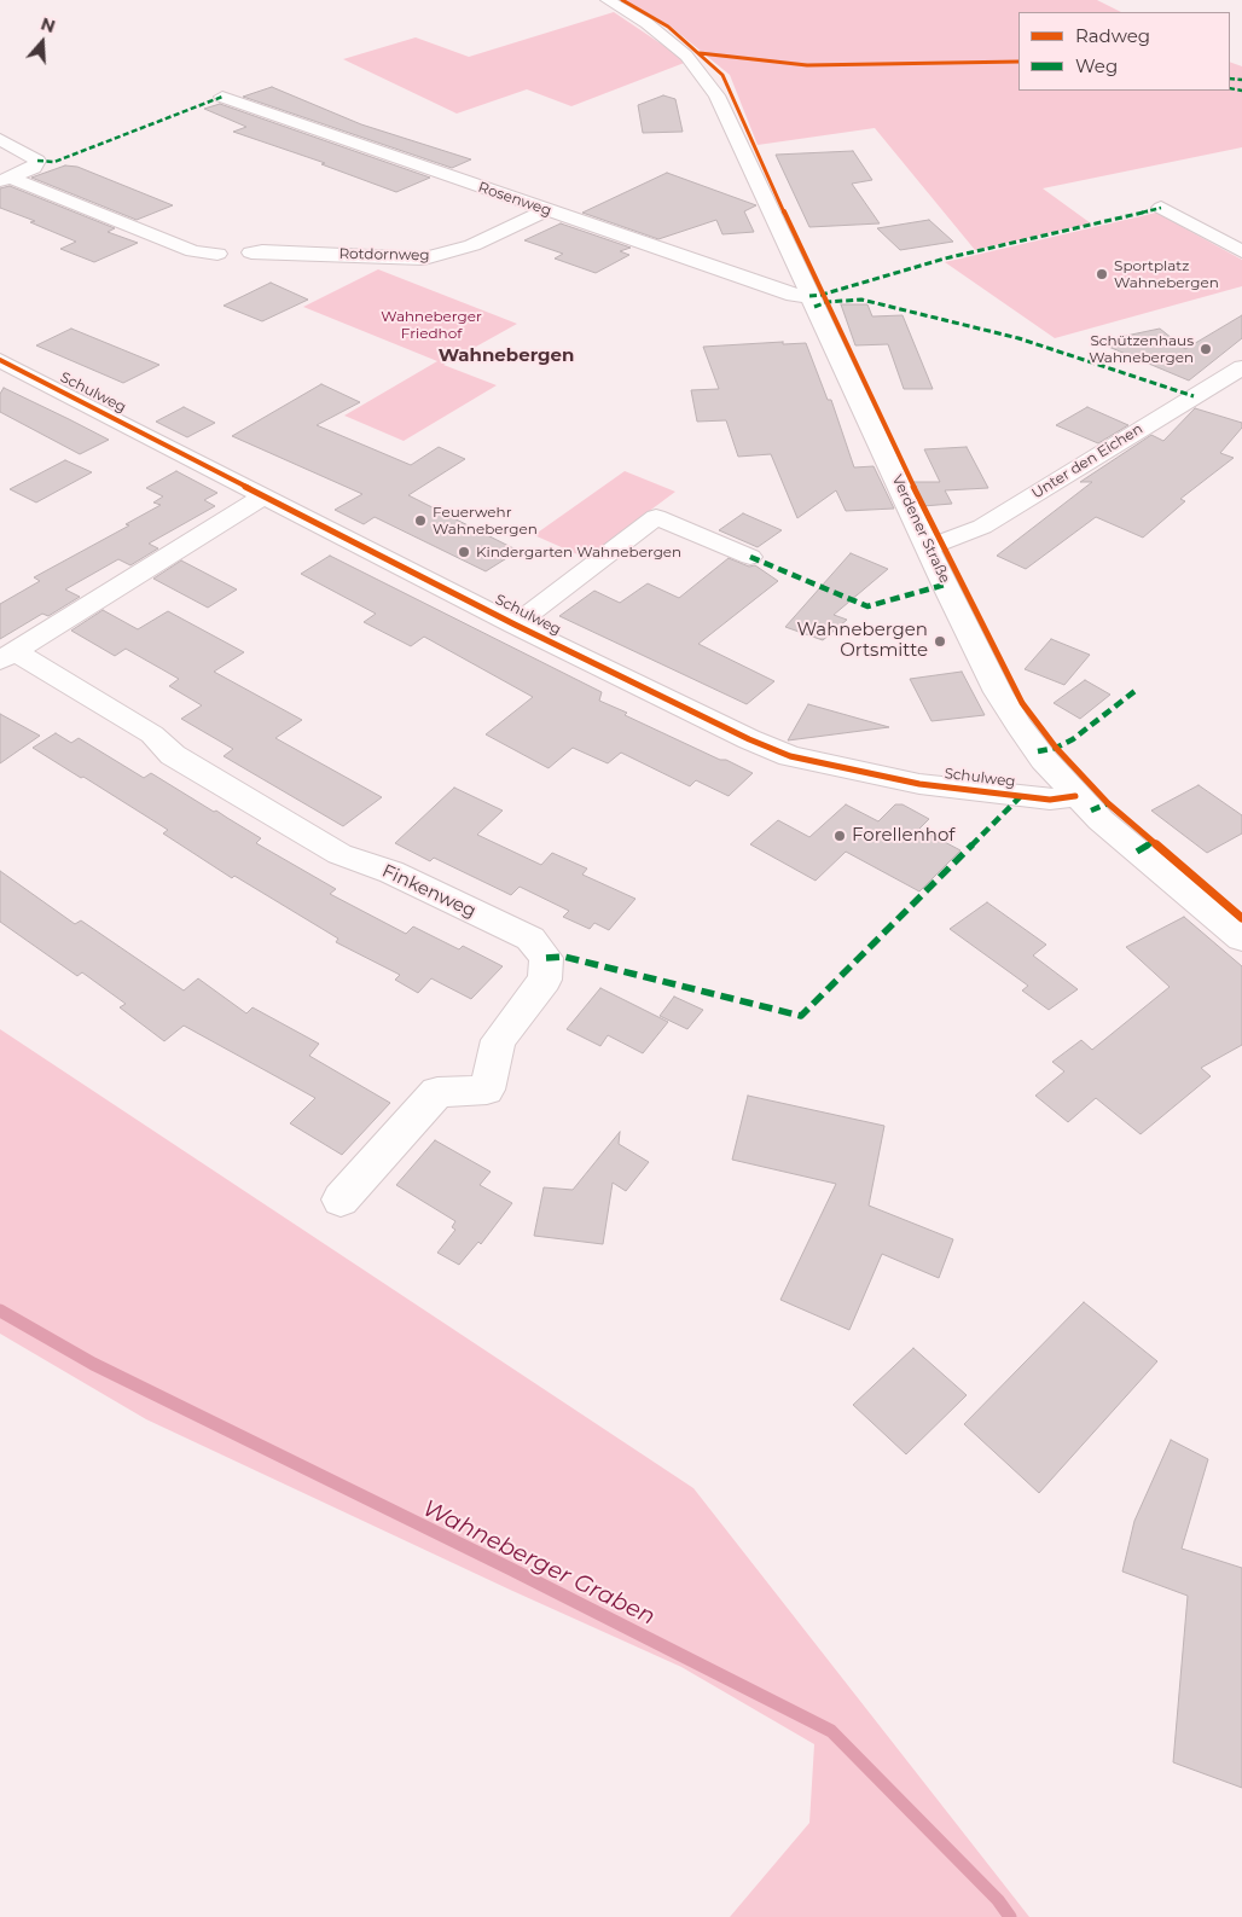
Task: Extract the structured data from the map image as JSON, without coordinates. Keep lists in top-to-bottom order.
{
  "streets": {
    "street": [
      "Rosenweg",
      "Rotdornweg",
      "Schulweg",
      "Unter den Eichen",
      "Verdener Straße",
      "Finkenweg"
    ]
  },
  "crossings": [
    ["Rosenweg", "Rotdornweg"],
    ["Rosenweg", "Verdener Straße"],
    ["Schulweg", "Verdener Straße"],
    ["Schulweg", "Finkenweg"],
    ["Unter den Eichen", "Verdener Straße"]
  ],
  "districts": ["Wahnebergen"],
  "water": ["Wahneberger Graben"],
  "parks": ["Wahneberger Friedhof"],
  "places": [
    "Sportplatz Wahnebergen",
    "Schützenhaus Wahnebergen",
    "Feuerwehr Wahnebergen",
    "Kindergarten Wahnebergen",
    "Wahnebergen Ortsmitte",
    "Forellenhof"
  ],
  "legend": ["Radweg", "Weg"],
  "north": "top"
}
